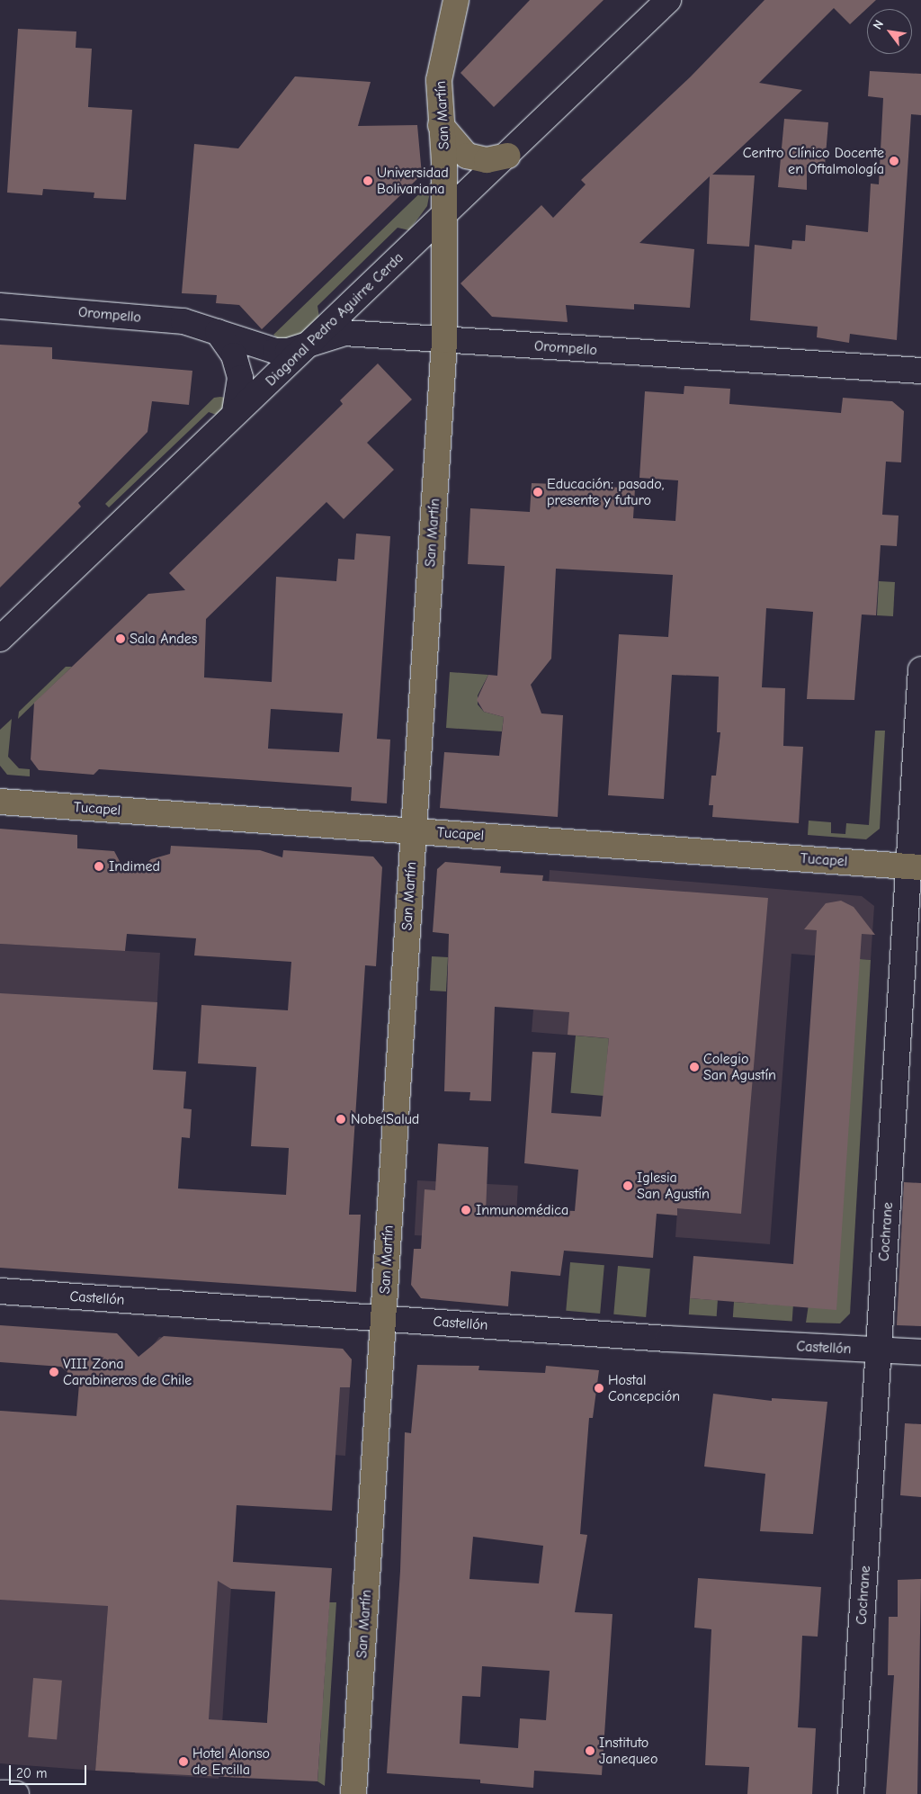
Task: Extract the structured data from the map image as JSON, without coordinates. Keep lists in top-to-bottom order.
{
  "streets": {
    "main road": ["San Martín", "Tucapel"],
    "street": [
      "Orompello",
      "Diagonal Pedro Aguirre Cerda",
      "Cochrane",
      "Castellón"
    ]
  },
  "crossings": [
    ["San Martín", "Orompello"],
    ["San Martín", "Diagonal Pedro Aguirre Cerda"],
    ["San Martín", "Tucapel"],
    ["San Martín", "Castellón"],
    ["Orompello", "Diagonal Pedro Aguirre Cerda"],
    ["Tucapel", "Cochrane"],
    ["Cochrane", "Castellón"]
  ],
  "places": [
    "Centro Clínico Docente en Oftalmología",
    "Universidad Bolivariana",
    "Educación: pasado, presente y futuro",
    "Sala Andes",
    "Indimed",
    "Colegio San Agustín",
    "NobelSalud",
    "Iglesia San Agustín",
    "Inmunomédica",
    "VIII Zona Carabineros de Chile",
    "Hostal Concepción",
    "Instituto Janequeo",
    "Hotel Alonso de Ercilla"
  ],
  "scale_bar": "20 m",
  "north": "top left"
}
